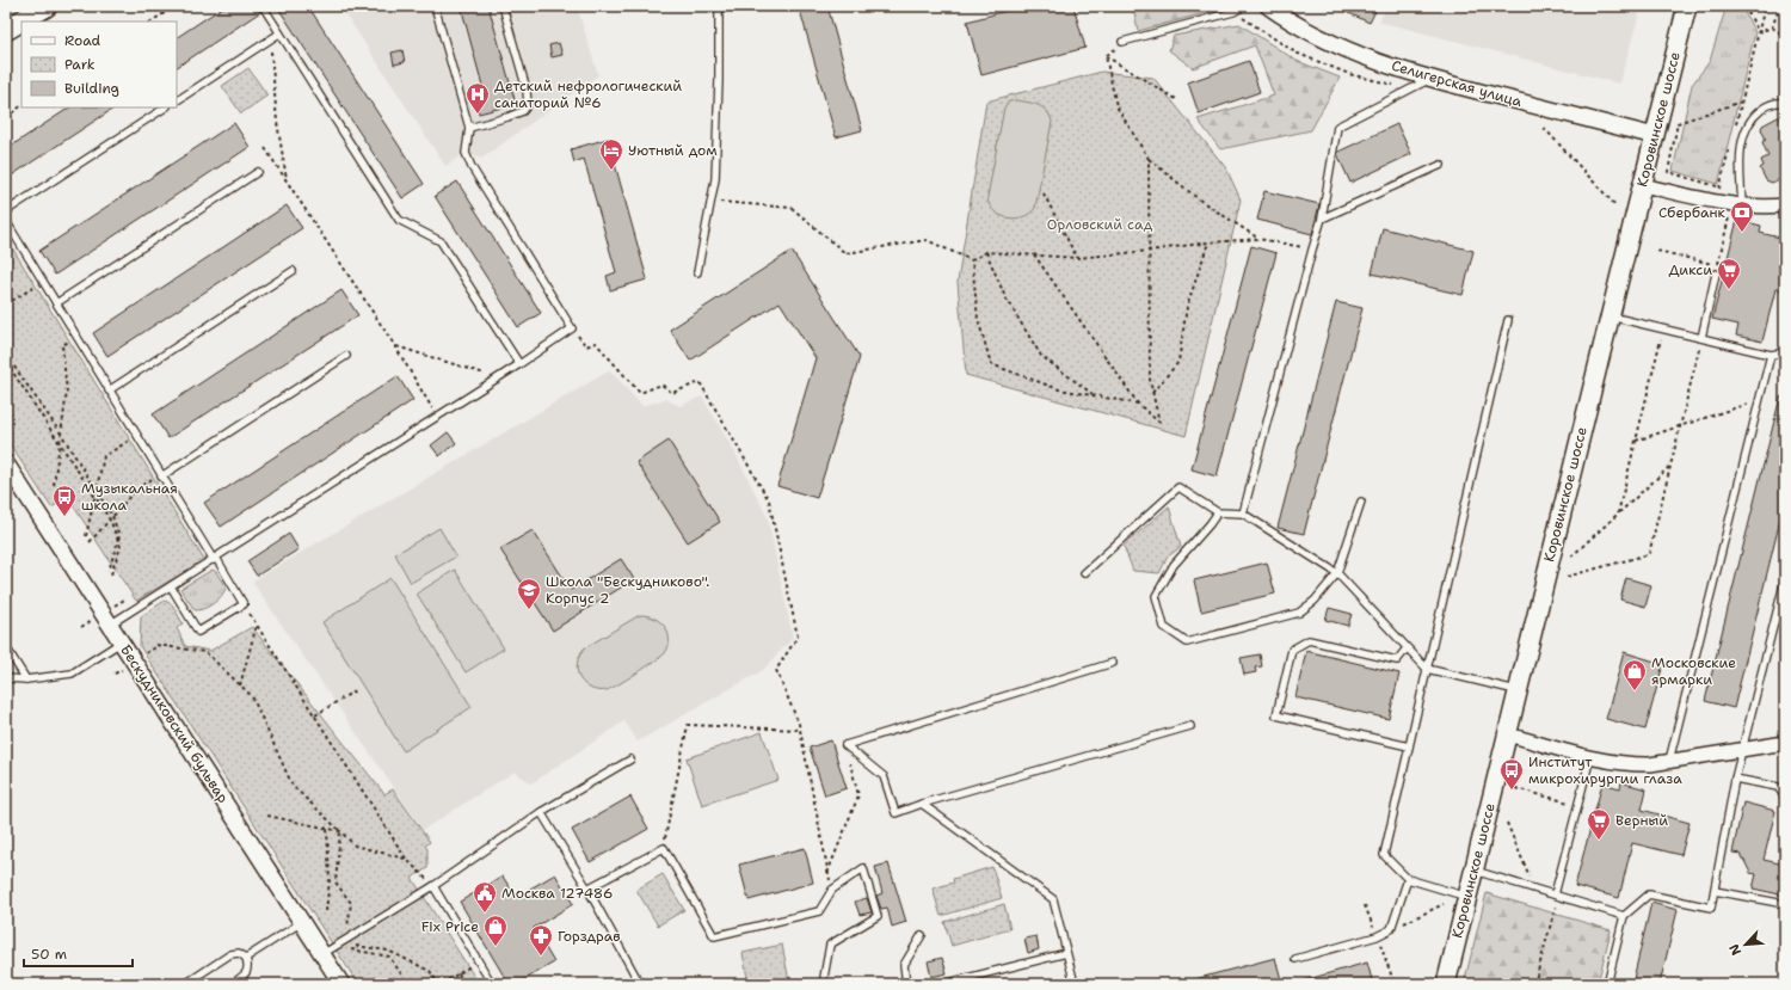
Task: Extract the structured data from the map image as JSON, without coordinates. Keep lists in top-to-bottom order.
{
  "streets": {
    "main road": ["Коровинское шоссе"],
    "street": ["Селигерская улица", "Бескудниковский бульвар"]
  },
  "crossings": [
    ["Селигерская улица", "Коровинское шоссе"]
  ],
  "parks": ["Орловский сад"],
  "places": {
    "hospital": ["Детский нефрологический санаторий №6"],
    "hotel": ["Уютный дом"],
    "bank": ["Сбербанк"],
    "supermarket": ["Дикси", "Верный"],
    "bus stop": ["Музыкальная школа", "Институт микрохирургии глаза"],
    "school or university": ["Школа \"Бескудниково\". Корпус 2"],
    "shop": ["Московские ярмарки", "Fix Price"],
    "public building": ["Москва 127486"],
    "pharmacy": ["Горздрав"]
  },
  "legend": ["Road", "Park", "Building"],
  "scale_bar": "50 m",
  "north": "bottom left"
}
